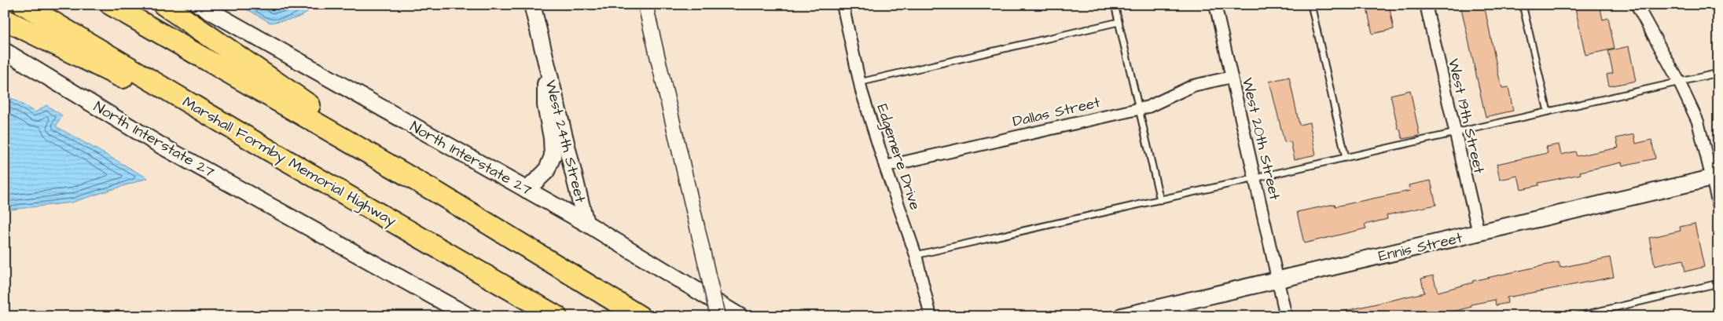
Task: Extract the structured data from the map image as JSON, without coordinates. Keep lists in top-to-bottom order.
{
  "streets": {
    "highway": ["Marshall Formby Memorial Highway"],
    "main road": ["North Interstate 27", "West 24th Street", "Ennis Street"],
    "street": [
      "Dallas Street",
      "West 19th Street",
      "West 20th Street",
      "Edgemere Drive"
    ]
  },
  "crossings": [
    ["Dallas Street", "West 20th Street"],
    ["Dallas Street", "Edgemere Drive"],
    ["West 19th Street", "Ennis Street"],
    ["West 20th Street", "Ennis Street"],
    ["North Interstate 27", "West 24th Street"]
  ]
}
